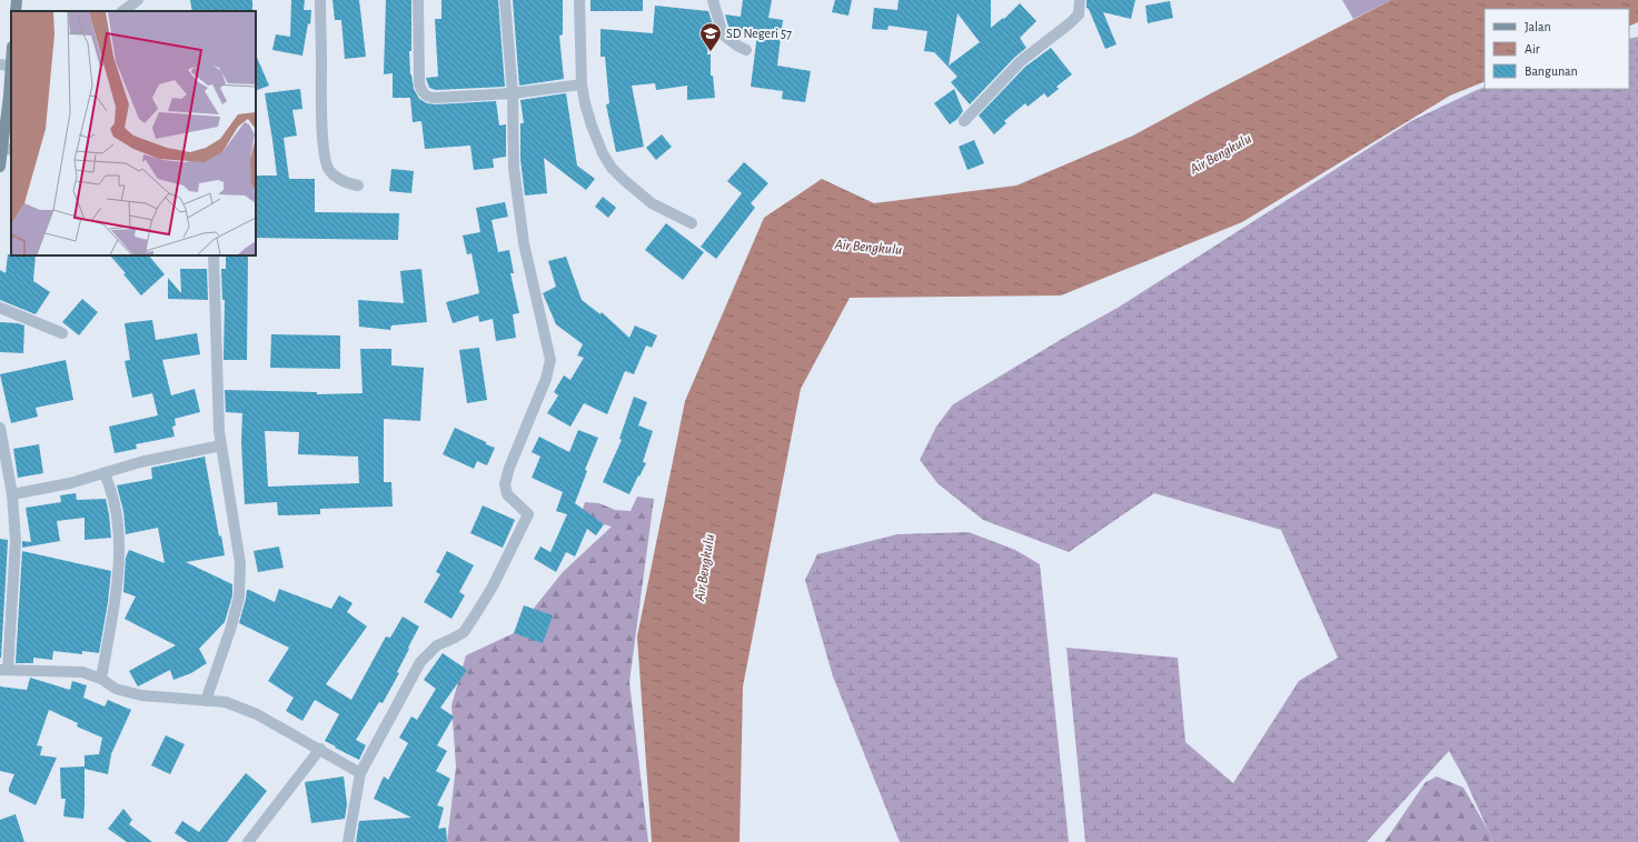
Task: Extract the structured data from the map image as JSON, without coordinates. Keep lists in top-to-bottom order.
{
  "water": ["Air Bengkulu"],
  "places": {
    "school or university": ["SD Negeri 57"]
  },
  "legend": ["Jalan", "Air", "Bangunan"]
}
